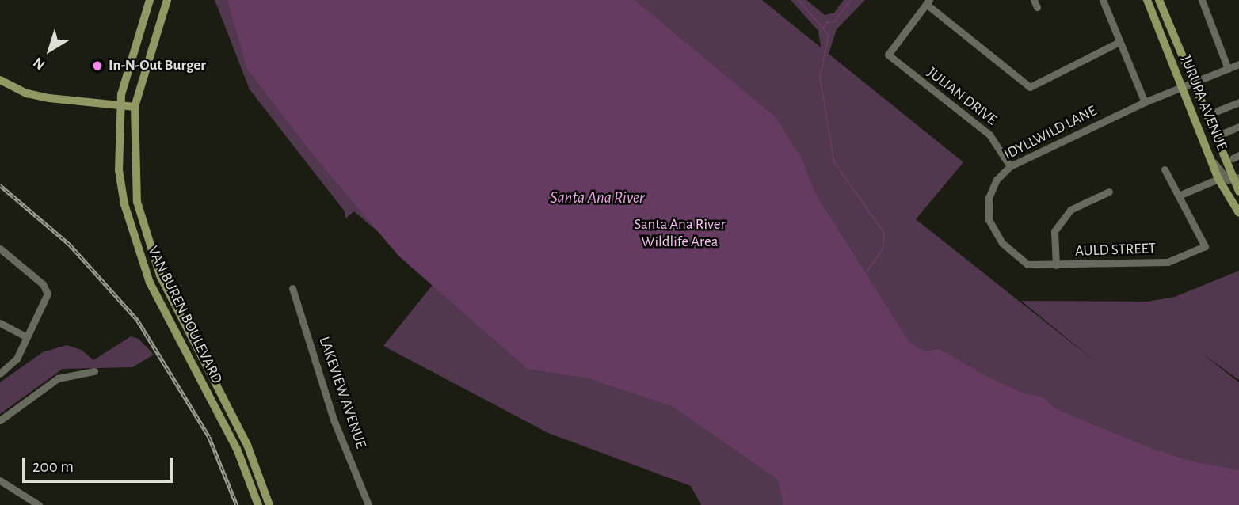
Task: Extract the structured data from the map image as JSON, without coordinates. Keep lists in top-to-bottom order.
{
  "streets": {
    "main road": ["JURUPA AVENUE", "VAN BUREN BOULEVARD"],
    "street": [
      "JULIAN DRIVE",
      "IDYLLWILD LANE",
      "AULD STREET",
      "LAKEVIEW AVENUE"
    ]
  },
  "crossings": [
    ["JULIAN DRIVE", "IDYLLWILD LANE"],
    ["JURUPA AVENUE", "IDYLLWILD LANE"],
    ["IDYLLWILD LANE", "AULD STREET"]
  ],
  "water": ["Santa Ana River"],
  "parks": ["Santa Ana River Wildlife Area"],
  "places": ["In-N-Out Burger"],
  "scale_bar": "200 m",
  "north": "bottom left"
}
